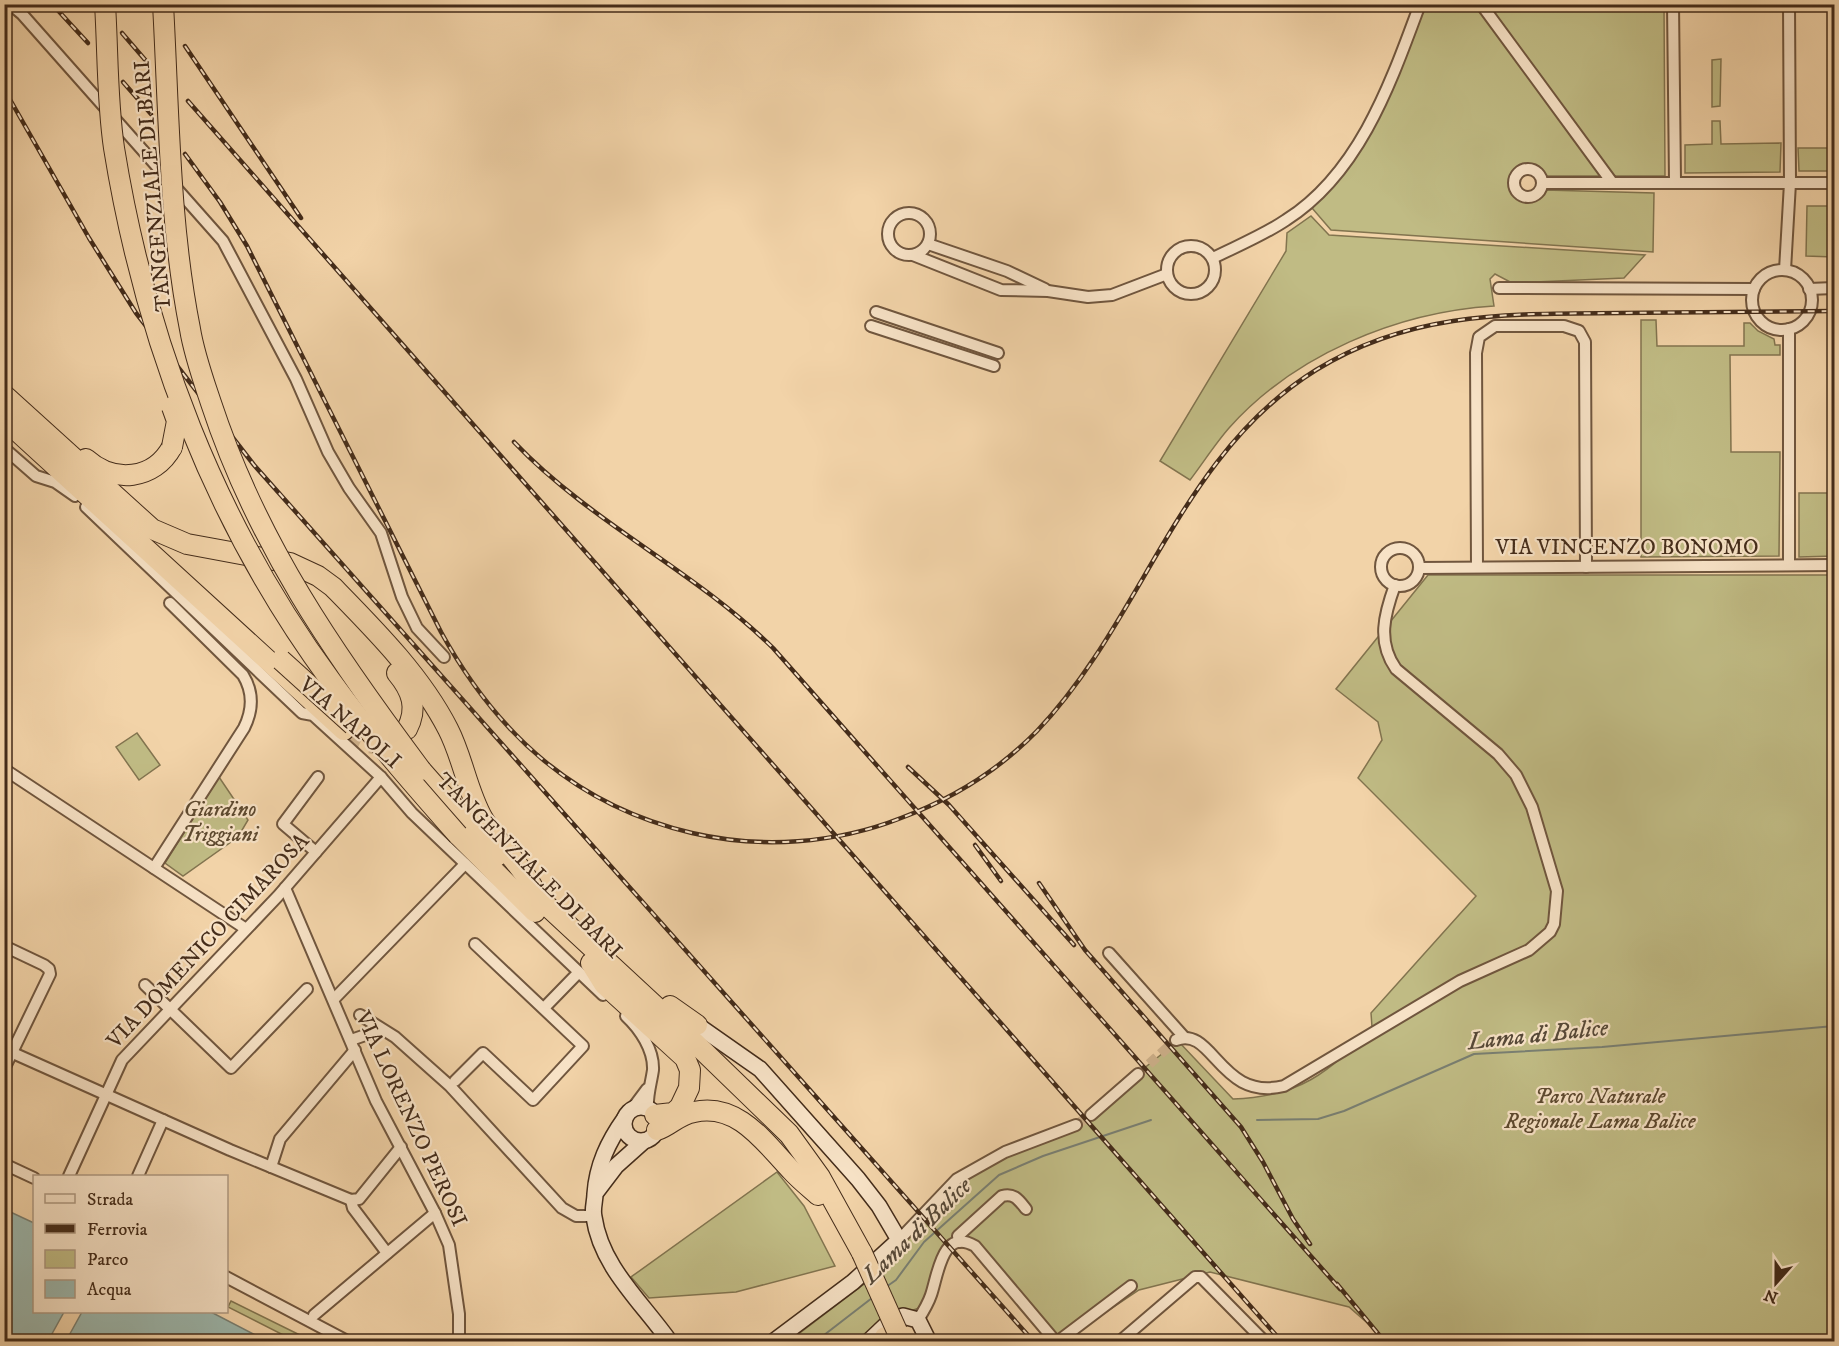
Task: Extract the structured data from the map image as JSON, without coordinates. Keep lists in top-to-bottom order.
{
  "streets": {
    "highway": ["TANGENZIALE DI BARI"],
    "street": [
      "VIA VINCENZO BONOMO",
      "VIA NAPOLI",
      "VIA DOMENICO CIMAROSA",
      "VIA LORENZO PEROSI"
    ]
  },
  "crossings": [
    ["TANGENZIALE DI BARI", "VIA NAPOLI"],
    ["VIA NAPOLI", "VIA DOMENICO CIMAROSA"],
    ["VIA DOMENICO CIMAROSA", "VIA LORENZO PEROSI"]
  ],
  "water": ["Lama di Balice"],
  "parks": ["Giardino Triggiani", "Parco Naturale Regionale Lama Balice"],
  "legend": [
    "Strada",
    "Ferrovia",
    "Parco",
    "Acqua"
  ],
  "north": "bottom"
}
